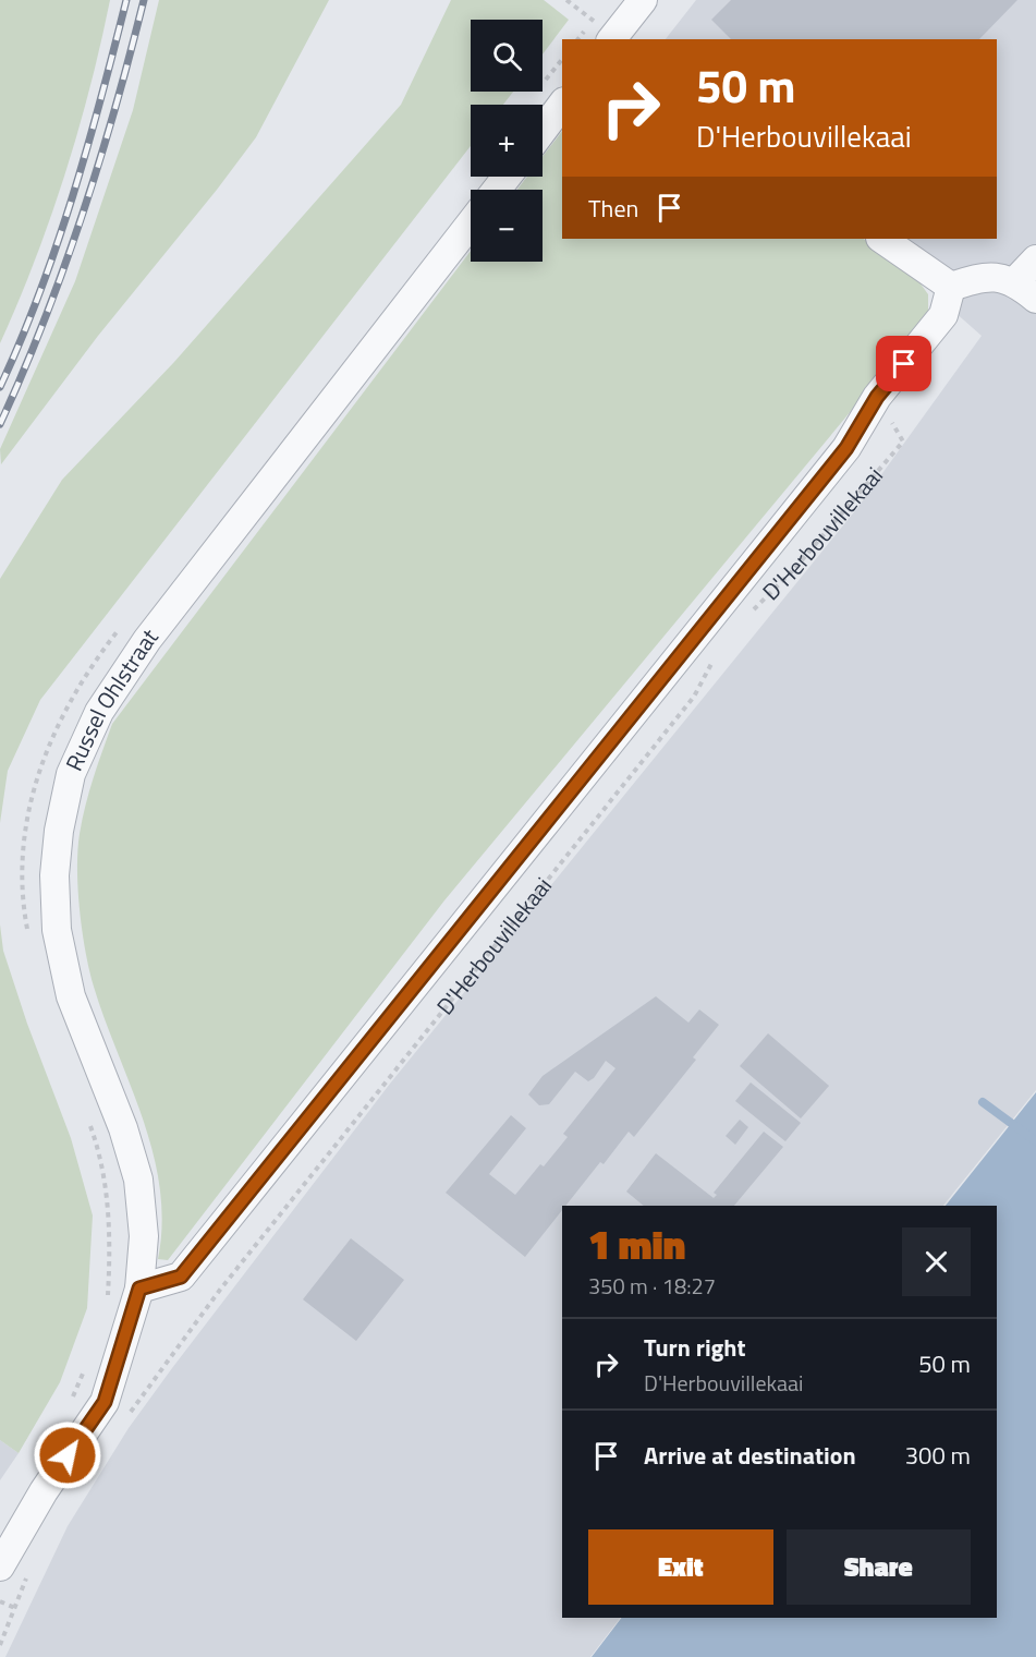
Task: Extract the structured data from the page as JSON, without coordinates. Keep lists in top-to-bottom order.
{
  "streets": {
    "street": ["D'Herbouvillekaai", "Russel Ohlstraat"]
  },
  "crossings": [
    ["D'Herbouvillekaai", "Russel Ohlstraat"]
  ],
  "page": {
    "map_buttons": ["+", "−"],
    "turn": ["50 m", "D'Herbouvillekaai"],
    "then": "Then",
    "heading": ["1 min", "350 m · 18:27"],
    "list": [
      {
        "name": "Turn right",
        "note": "D'Herbouvillekaai",
        "value": "50 m"
      },
      {
        "name": "Arrive at destination",
        "value": "300 m"
      }
    ],
    "buttons": ["Exit", "Share"]
  }
}
